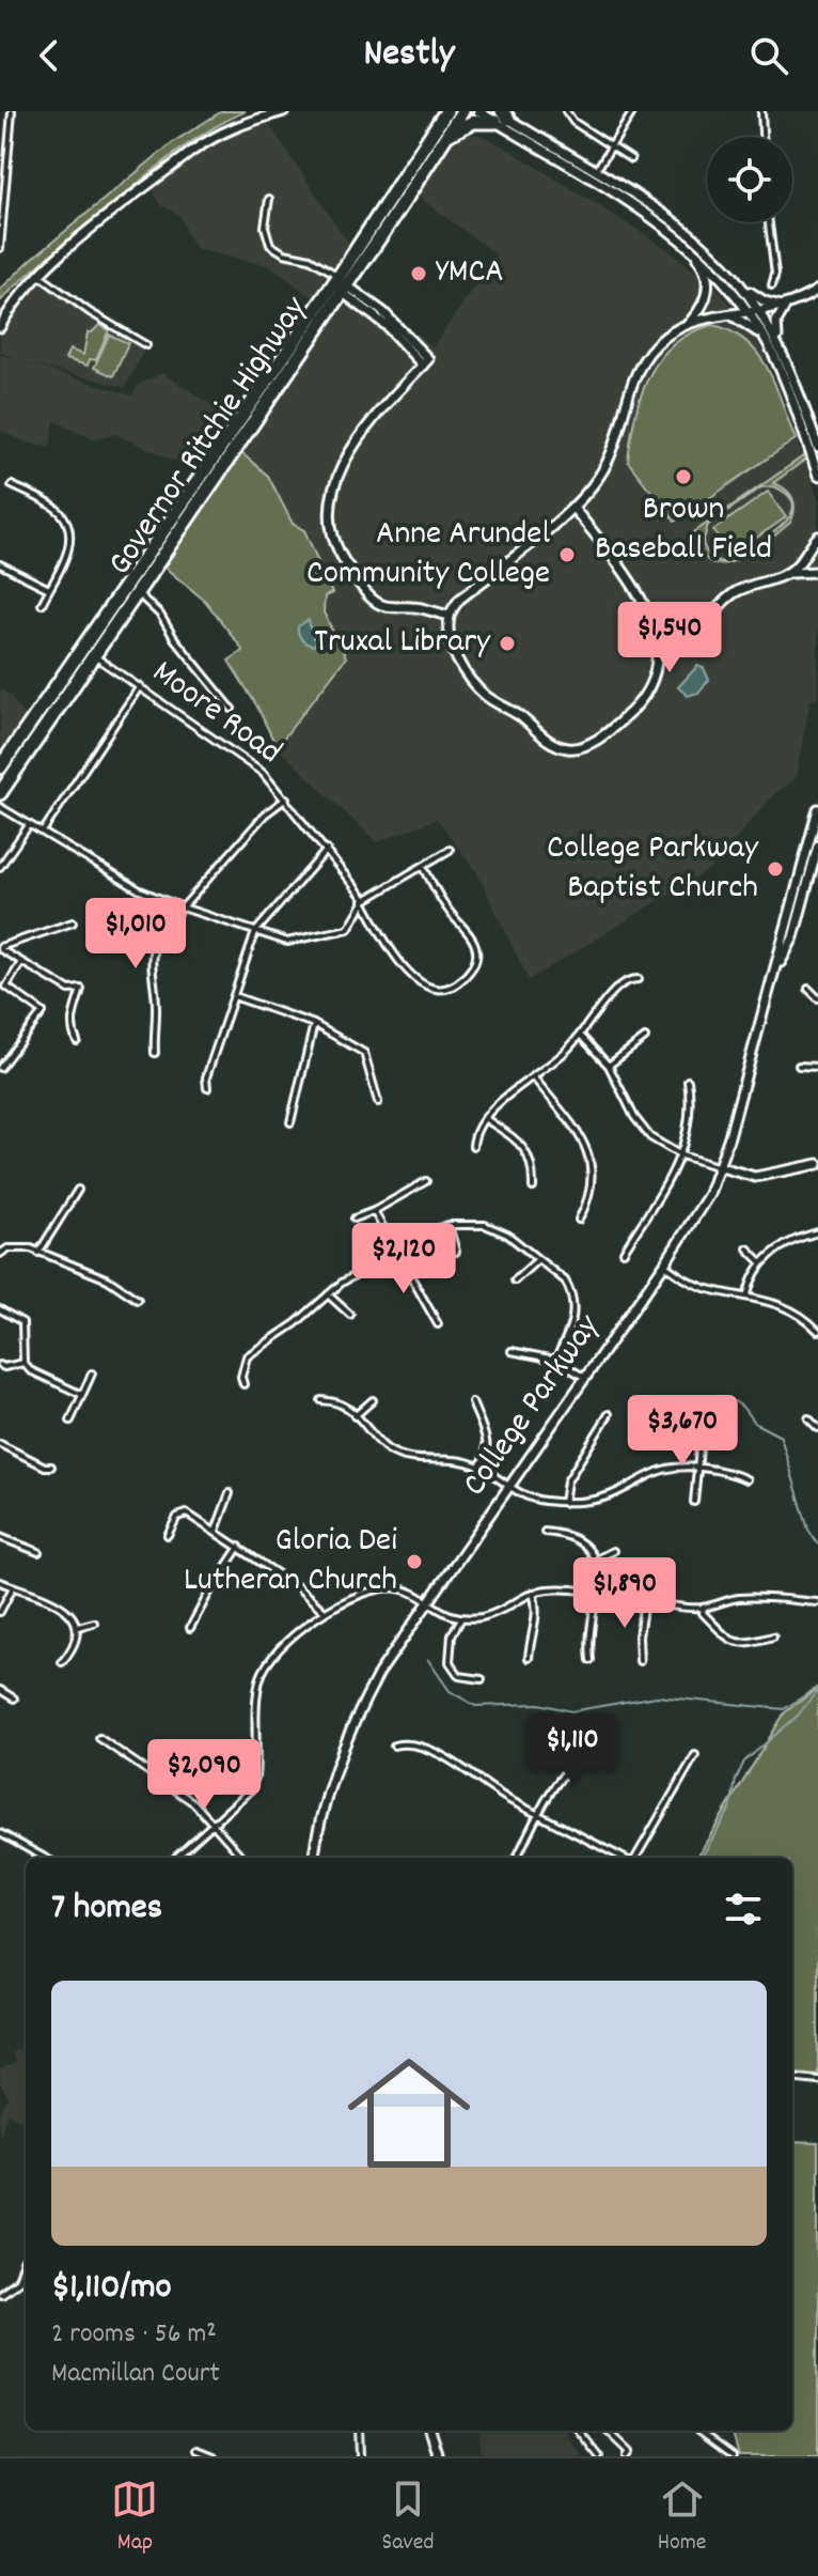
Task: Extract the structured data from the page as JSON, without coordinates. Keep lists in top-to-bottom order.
{
  "streets": {
    "highway": ["Governor Ritchie Highway"],
    "main road": ["College Parkway"],
    "street": ["Moore Road"]
  },
  "crossings": [
    ["Governor Ritchie Highway", "Moore Road"]
  ],
  "places": [
    "YMCA",
    "Brown Baseball Field",
    "Anne Arundel Community College",
    "Truxal Library",
    "College Parkway Baptist Church",
    "Gloria Dei Lutheran Church"
  ],
  "page": {
    "header": "Nestly",
    "price": [
      "$1,540",
      "$1,010",
      "$2,120",
      "$3,670",
      "$1,890",
      "$1,110",
      "$2,090"
    ],
    "heading": "7 homes",
    "list": [
      {
        "name": "$1,110/mo",
        "note": "2 rooms · 56 m² · Macmillan Court"
      }
    ],
    "tabs": ["Map", "Saved", "Home"]
  }
}
